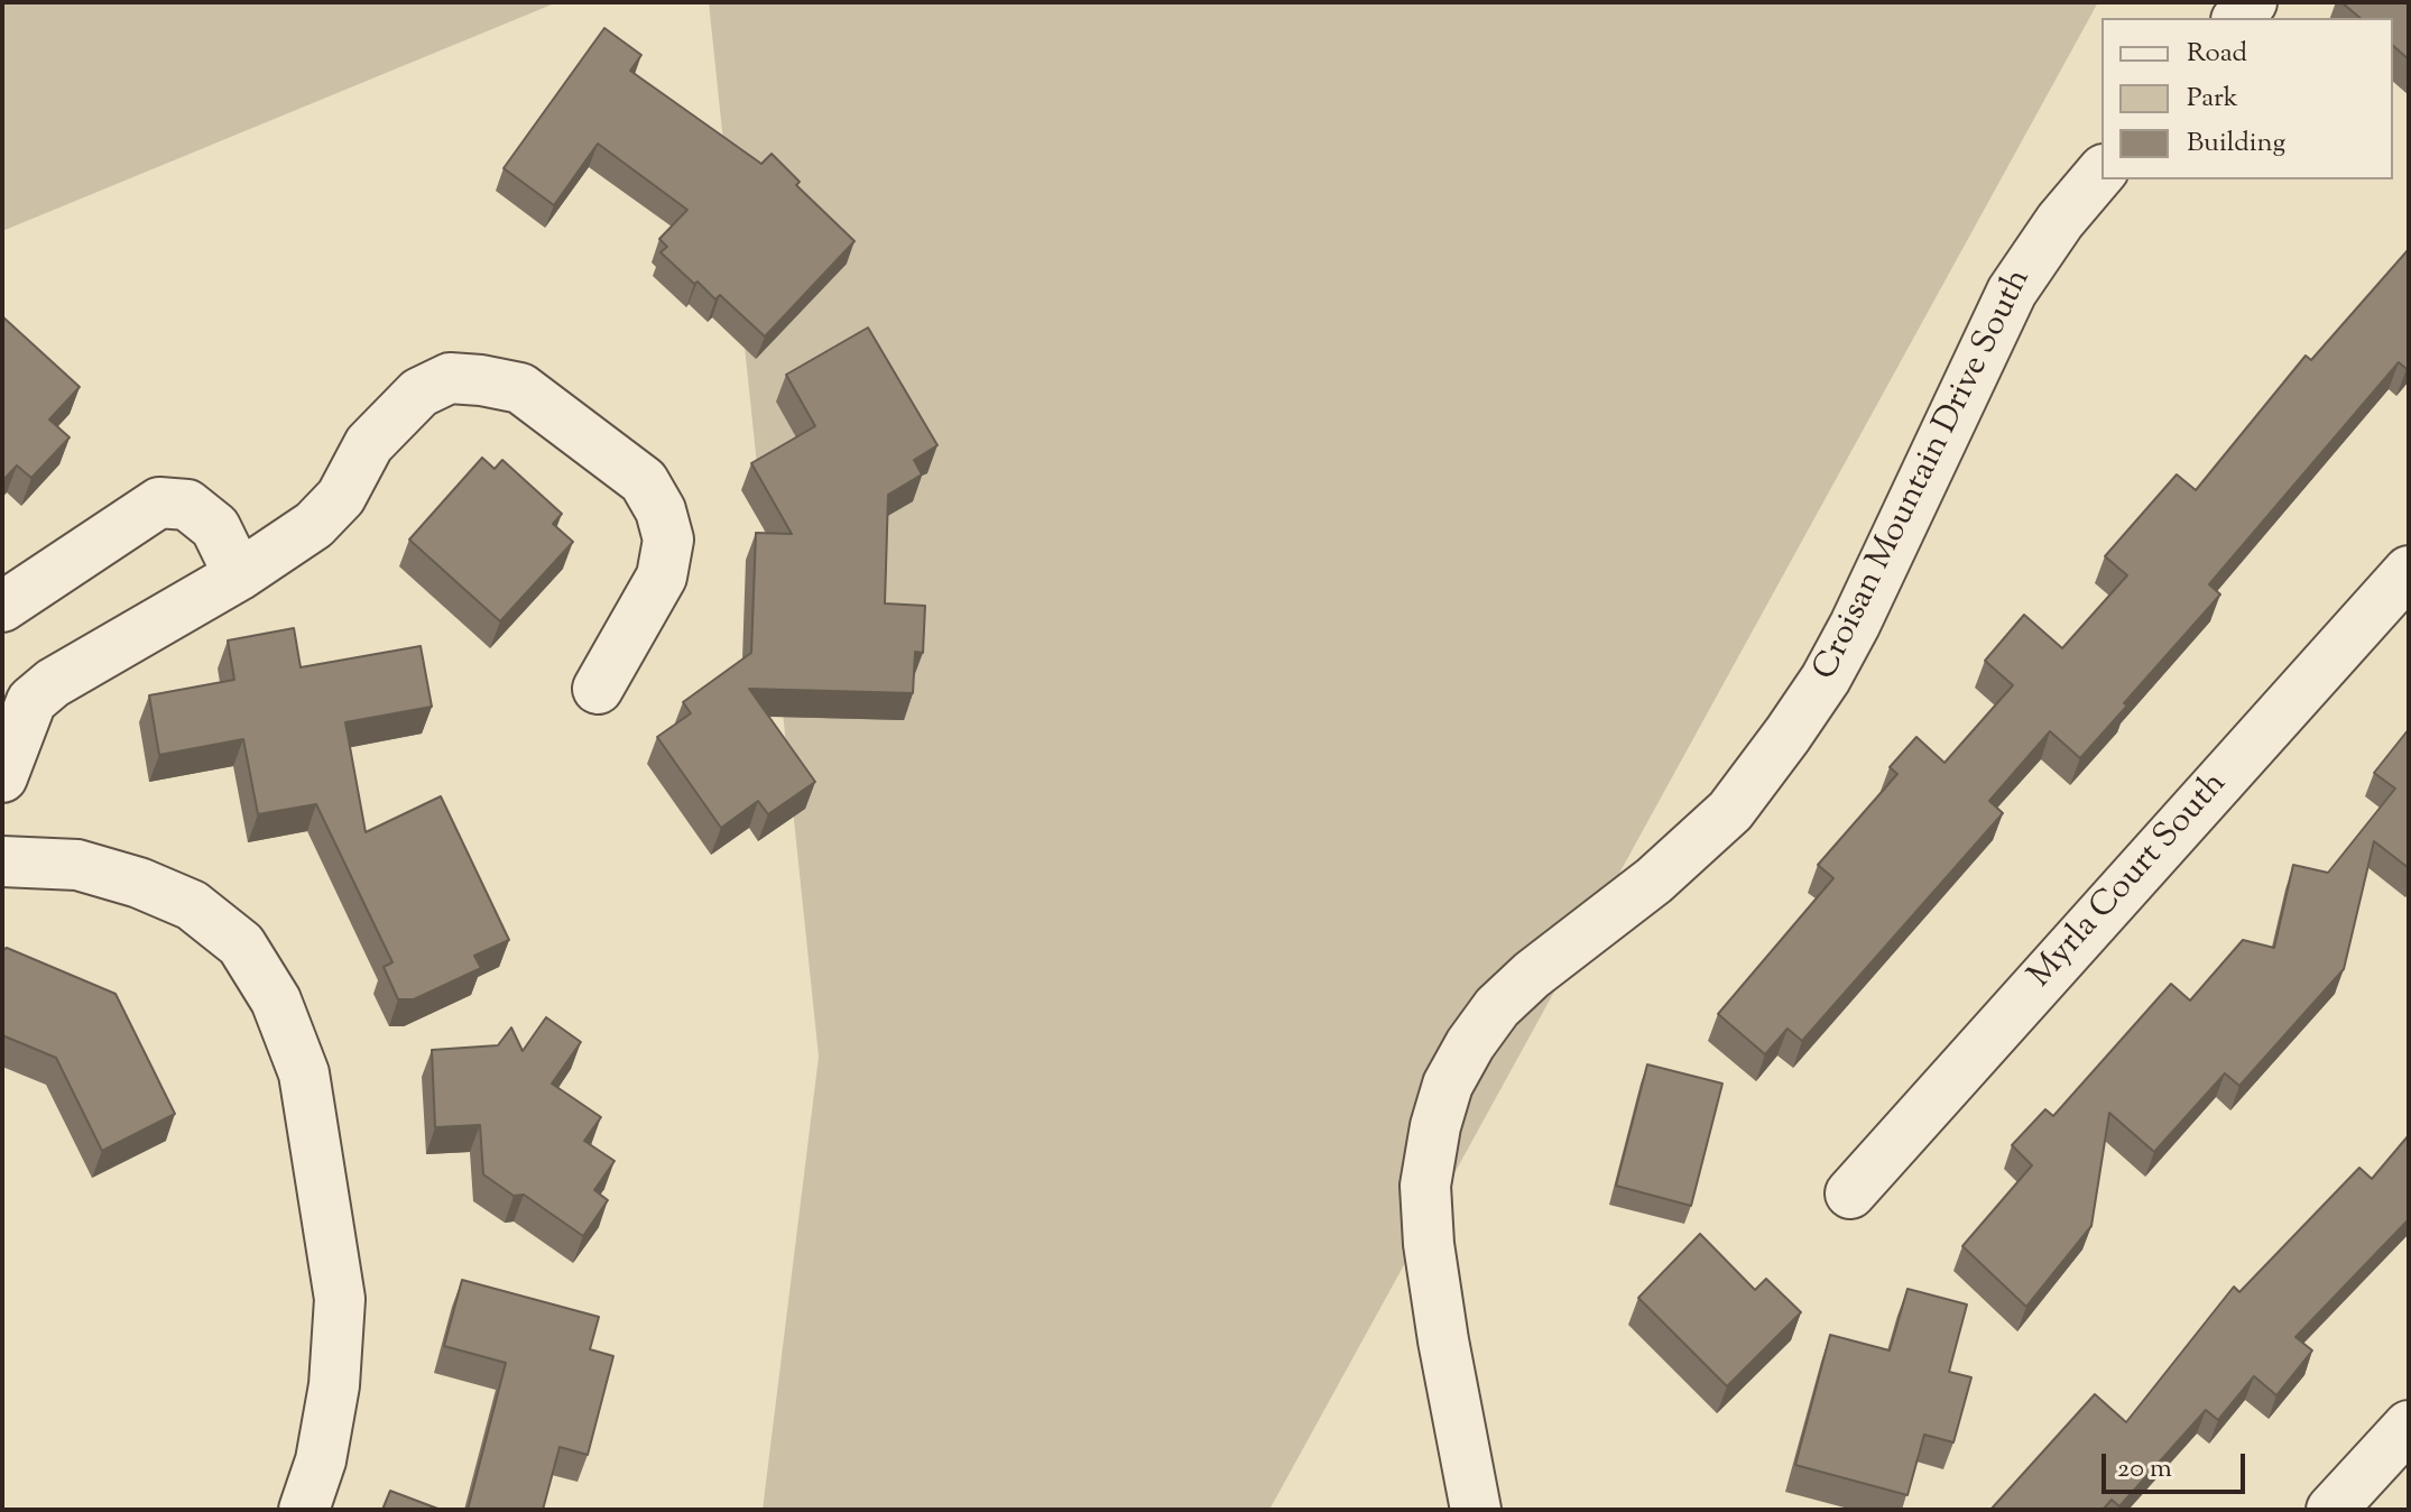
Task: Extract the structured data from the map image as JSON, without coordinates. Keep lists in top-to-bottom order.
{
  "streets": {
    "street": ["Croisan Mountain Drive South", "Myrla Court South"]
  },
  "legend": ["Road", "Park", "Building"],
  "scale_bar": "20 m"
}
